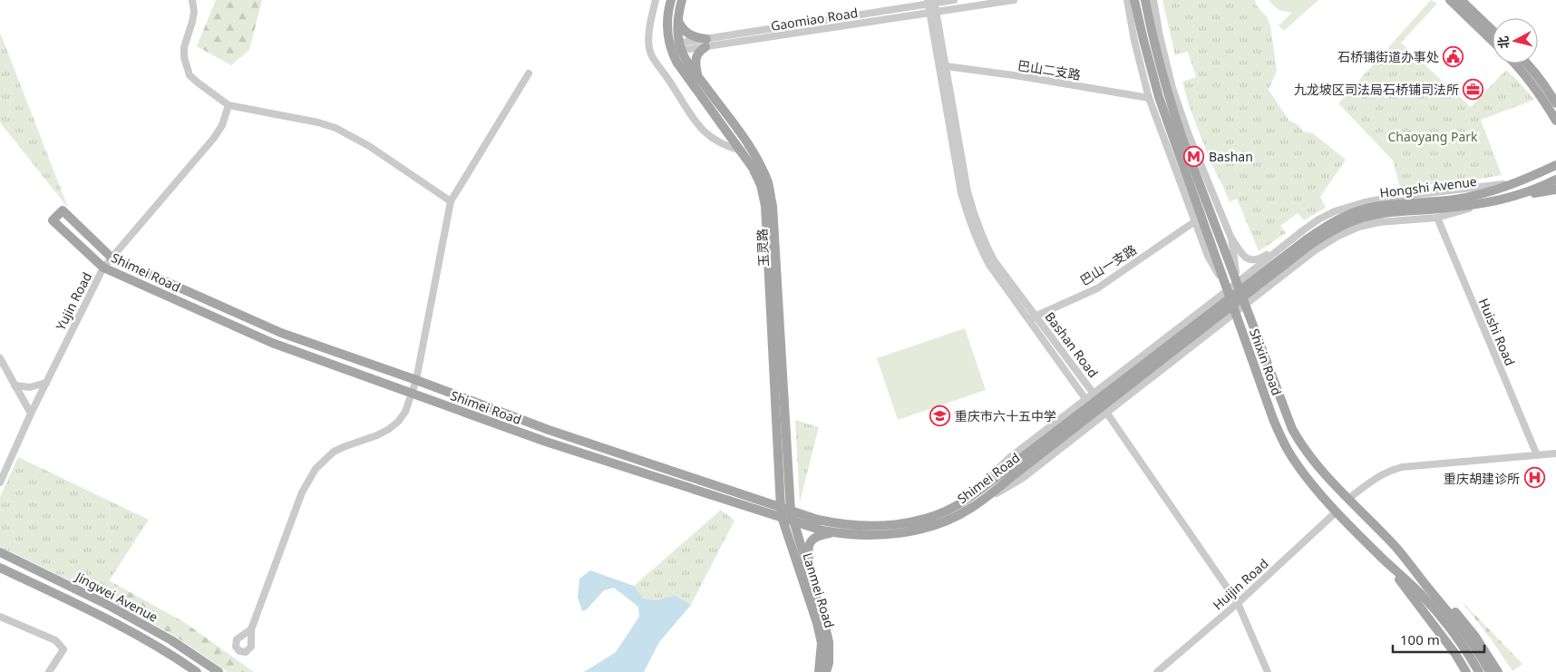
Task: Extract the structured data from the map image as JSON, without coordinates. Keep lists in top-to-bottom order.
{
  "streets": {
    "main road": [
      "Hongshi Avenue",
      "玉灵路",
      "Shimei Road",
      "Shixin Road",
      "Lanmei Road",
      "Jingwei Avenue"
    ],
    "street": [
      "Gaomiao Road",
      "巴山二支路",
      "巴山一支路",
      "Yujin Road",
      "Huishi Road",
      "Bashan Road",
      "Huijin Road"
    ]
  },
  "crossings": [
    ["Gaomiao Road", "玉灵路"],
    ["Gaomiao Road", "Bashan Road"],
    ["巴山二支路", "Bashan Road"],
    ["Hongshi Avenue", "Shimei Road"],
    ["玉灵路", "Shimei Road"],
    ["玉灵路", "Lanmei Road"],
    ["巴山一支路", "Bashan Road"],
    ["Shimei Road", "Yujin Road"],
    ["Shimei Road", "Lanmei Road"],
    ["Bashan Road", "Huijin Road"],
    ["Shixin Road", "Huijin Road"]
  ],
  "parks": ["Chaoyang Park"],
  "places": {
    "public building": ["石桥铺街道办事处"],
    "office": ["九龙坡区司法局石桥铺司法所"],
    "metro station": ["Bashan"],
    "school or university": ["重庆市六十五中学"],
    "hospital": ["重庆胡建诊所"]
  },
  "scale_bar": "100 m",
  "north": "left"
}
